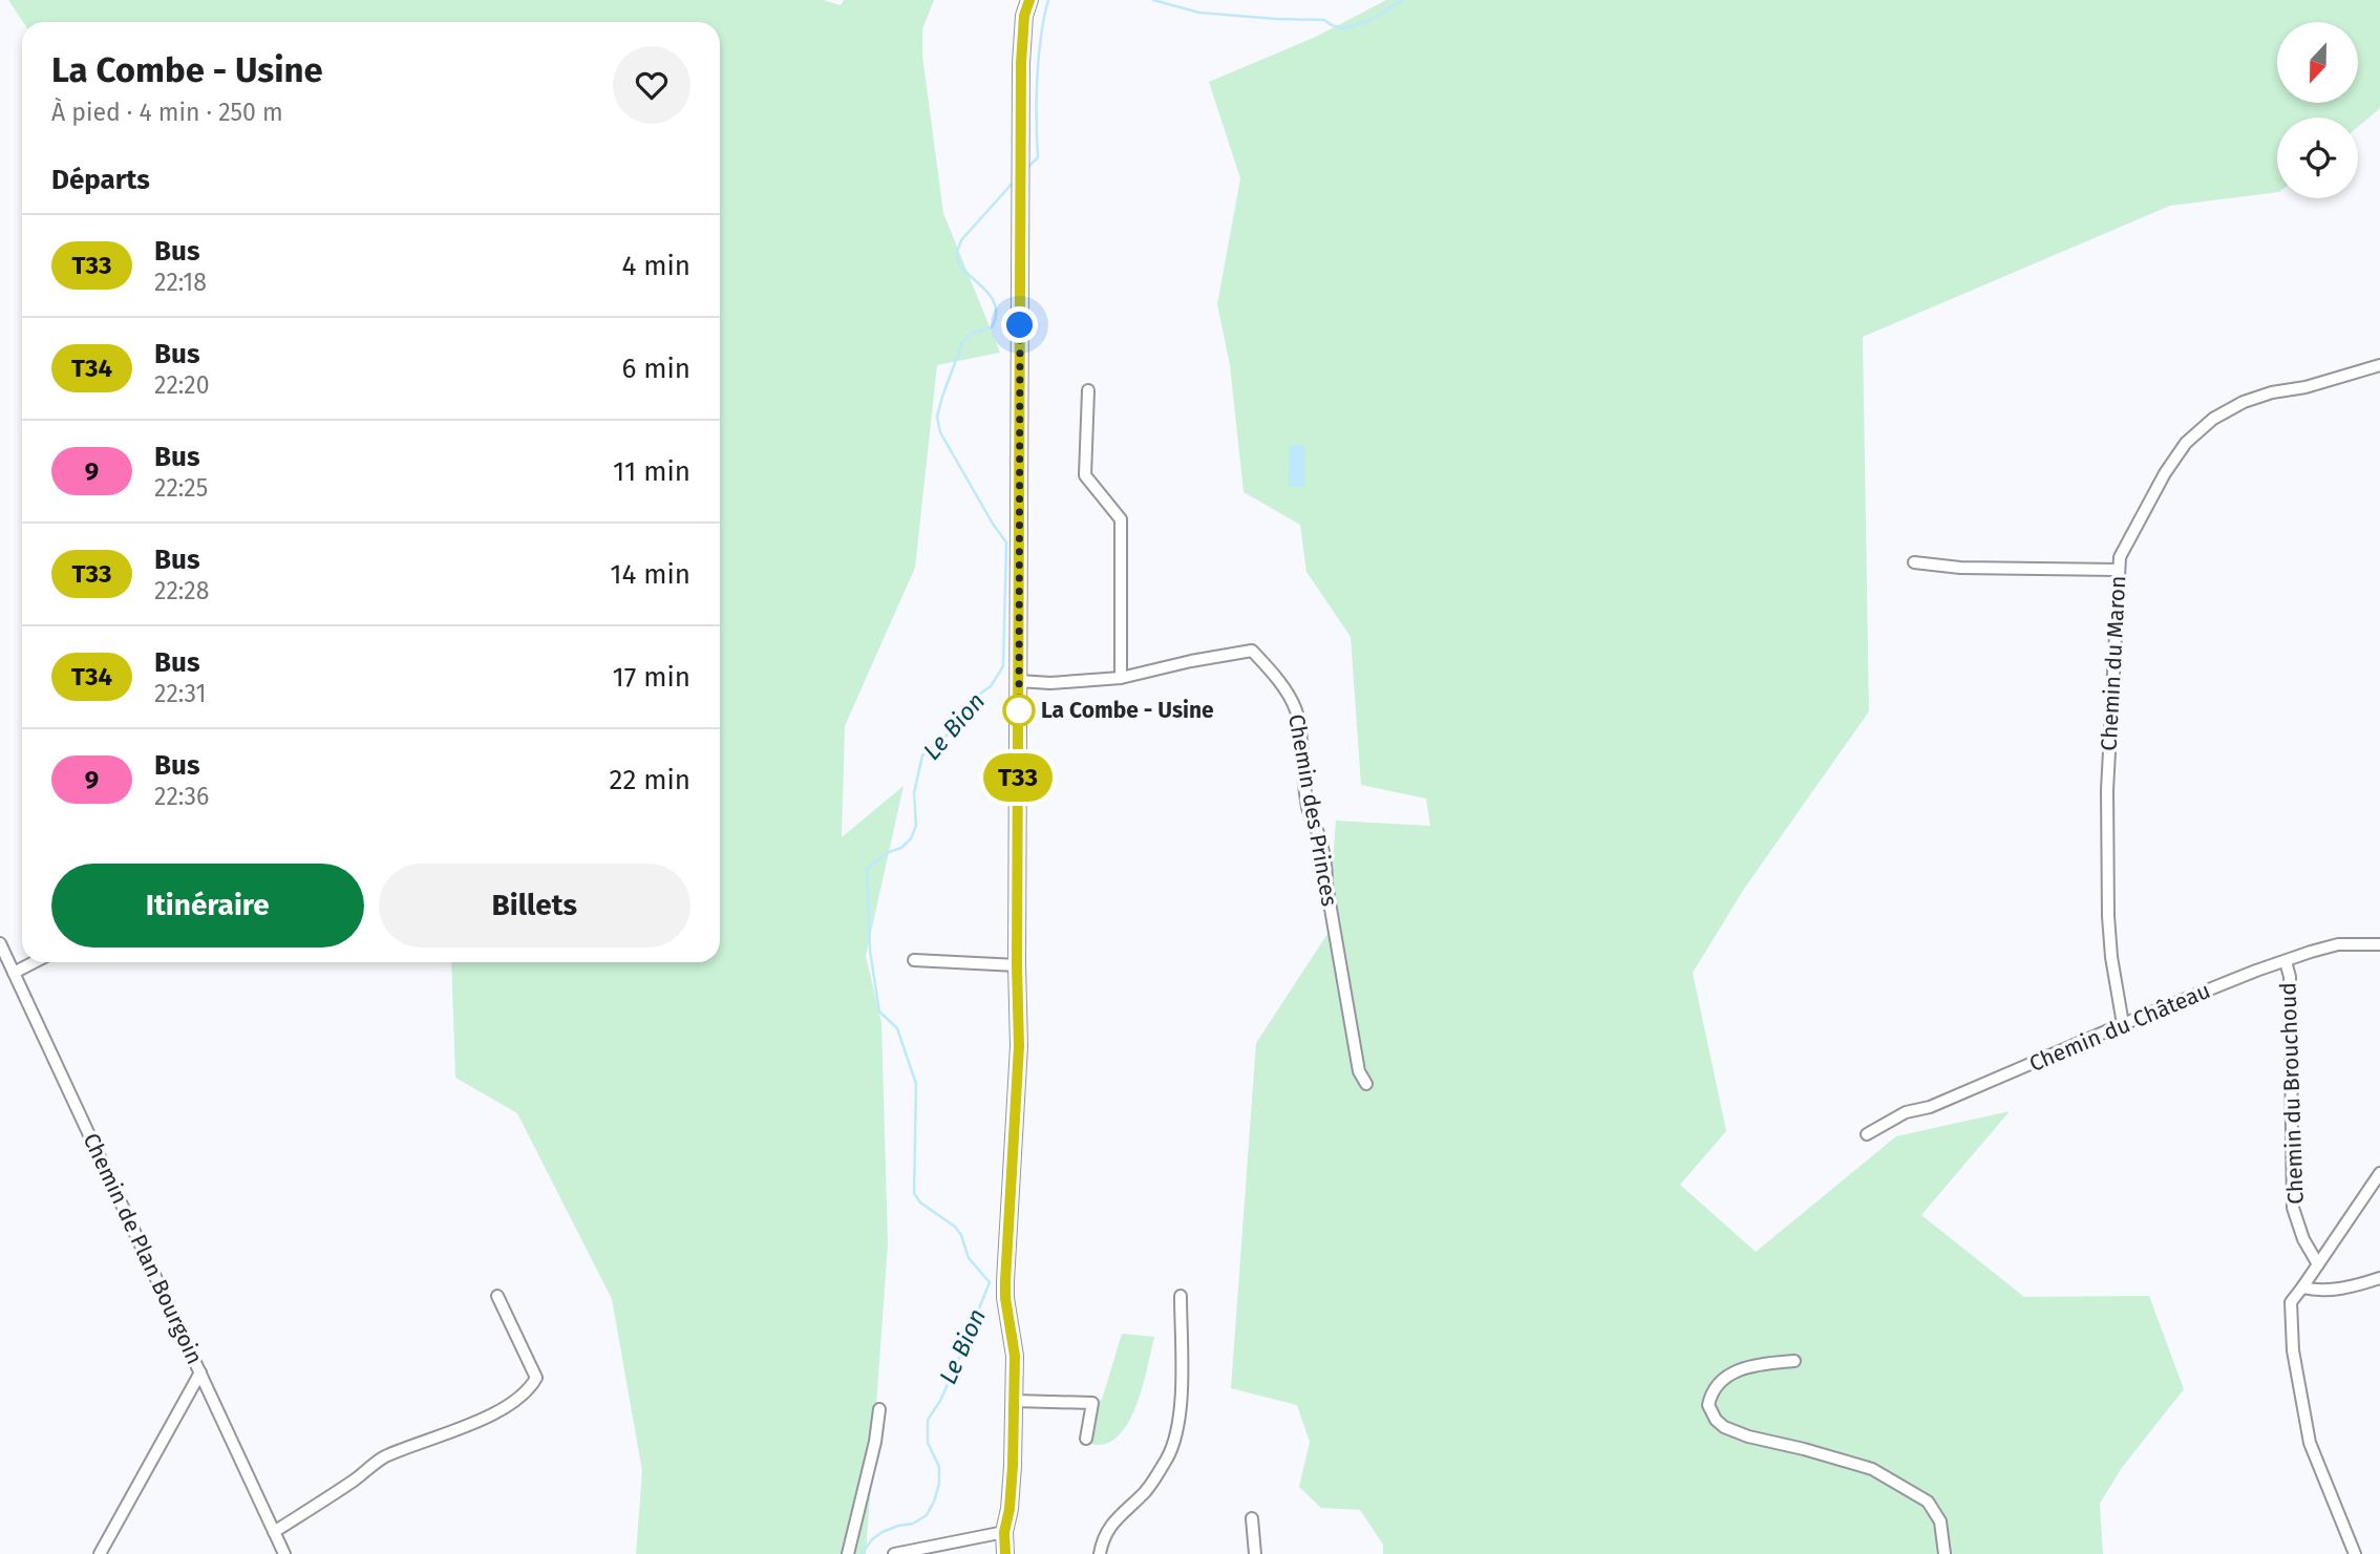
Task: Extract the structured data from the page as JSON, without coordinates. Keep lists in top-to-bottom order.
{
  "streets": {
    "street": [
      "Chemin du Maron",
      "Chemin des Princes",
      "Chemin du Château",
      "Chemin du Brouchoud",
      "Chemin de Plan Bourgoin"
    ]
  },
  "crossings": [
    ["Chemin du Maron", "Chemin du Château"],
    ["Chemin du Château", "Chemin du Brouchoud"]
  ],
  "water": ["Le Bion"],
  "places": ["La Combe - Usine"],
  "lines": ["bus line T33"],
  "north": "bottom",
  "page": {
    "on_map": "T33",
    "heading": [
      ["La Combe - Usine", "À pied · 4 min · 250 m"],
      "Départs"
    ],
    "list": [
      {
        "mark": "T33",
        "name": "Bus",
        "note": "22:18",
        "value": "4 min"
      },
      {
        "mark": "T34",
        "name": "Bus",
        "note": "22:20",
        "value": "6 min"
      },
      {
        "mark": "9",
        "name": "Bus",
        "note": "22:25",
        "value": "11 min"
      },
      {
        "mark": "T33",
        "name": "Bus",
        "note": "22:28",
        "value": "14 min"
      },
      {
        "mark": "T34",
        "name": "Bus",
        "note": "22:31",
        "value": "17 min"
      },
      {
        "mark": "9",
        "name": "Bus",
        "note": "22:36",
        "value": "22 min"
      }
    ],
    "buttons": ["Itinéraire", "Billets"]
  }
}
